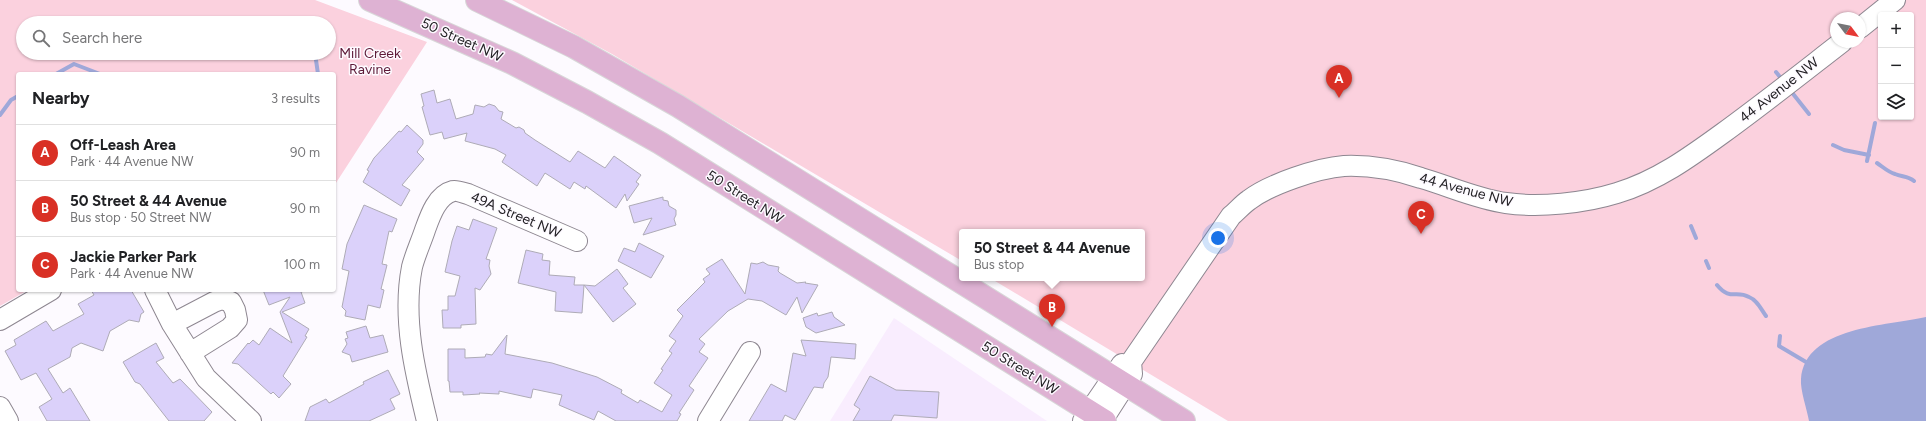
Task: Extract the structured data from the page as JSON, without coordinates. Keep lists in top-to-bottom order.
{
  "streets": {
    "main road": ["50 Street NW"],
    "street": ["44 Avenue NW", "49A Street NW"]
  },
  "crossings": [
    ["50 Street NW", "44 Avenue NW"]
  ],
  "parks": ["Mill Creek Ravine"],
  "north": "bottom right",
  "page": {
    "map_buttons": ["+", "−"],
    "search": "Search here",
    "pins": ["A", "C", "B"],
    "heading": ["Nearby", "3 results"],
    "list": [
      {
        "mark": "A",
        "name": "Off-Leash Area",
        "note": "Park · 44 Avenue NW",
        "value": "90 m"
      },
      {
        "mark": "B",
        "name": "50 Street & 44 Avenue",
        "note": "Bus stop · 50 Street NW",
        "value": "90 m"
      },
      {
        "mark": "C",
        "name": "Jackie Parker Park",
        "note": "Park · 44 Avenue NW",
        "value": "100 m"
      }
    ],
    "popup": ["50 Street & 44 Avenue", "Bus stop"]
  }
}
